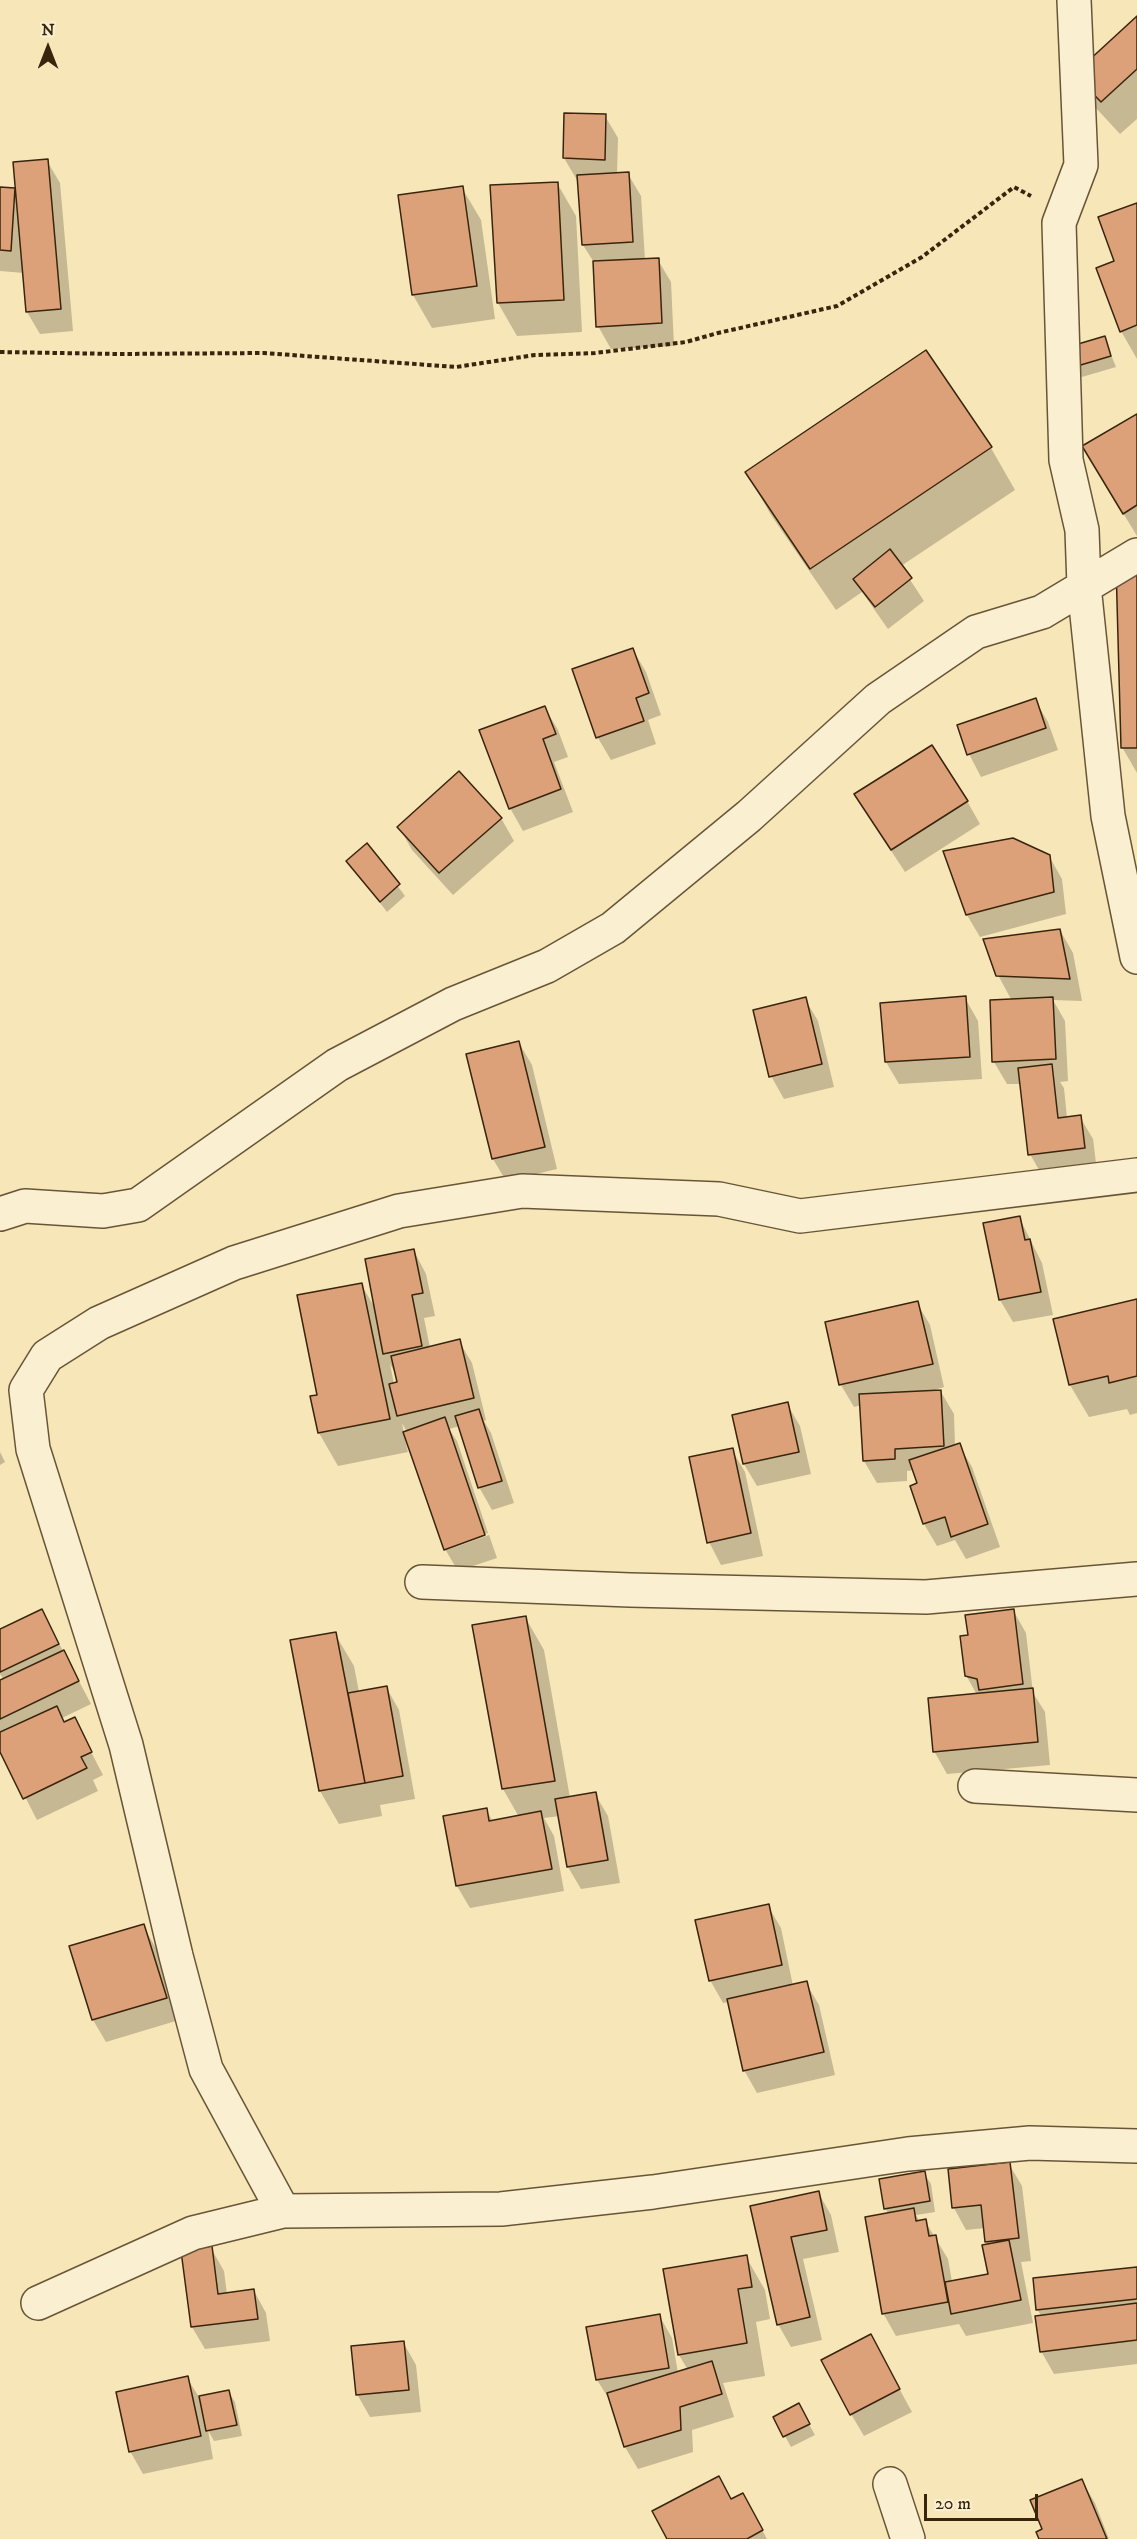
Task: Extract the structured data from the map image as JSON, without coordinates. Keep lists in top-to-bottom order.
{
  "scale_bar": "20 m",
  "north": "top"
}
